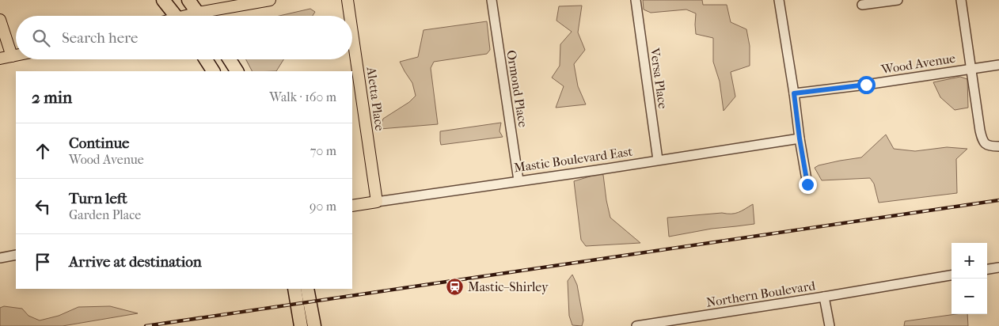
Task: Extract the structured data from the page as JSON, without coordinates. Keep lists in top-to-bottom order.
{
  "streets": {
    "main road": ["Aletta Place", "Mastic Boulevard East"],
    "street": [
      "Wood Avenue",
      "Versa Place",
      "Ormond Place",
      "Northern Boulevard"
    ]
  },
  "crossings": [
    ["Versa Place", "Mastic Boulevard East"],
    ["Ormond Place", "Mastic Boulevard East"],
    ["Aletta Place", "Mastic Boulevard East"]
  ],
  "places": {
    "station": ["Mastic–Shirley"]
  },
  "page": {
    "search": "Search here",
    "heading": ["2 min", "Walk · 160 m"],
    "list": [
      ["Continue", "Wood Avenue", "70 m"],
      ["Turn left", "Garden Place", "90 m"],
      "Arrive at destination"
    ],
    "map_buttons": ["+", "−"]
  }
}
